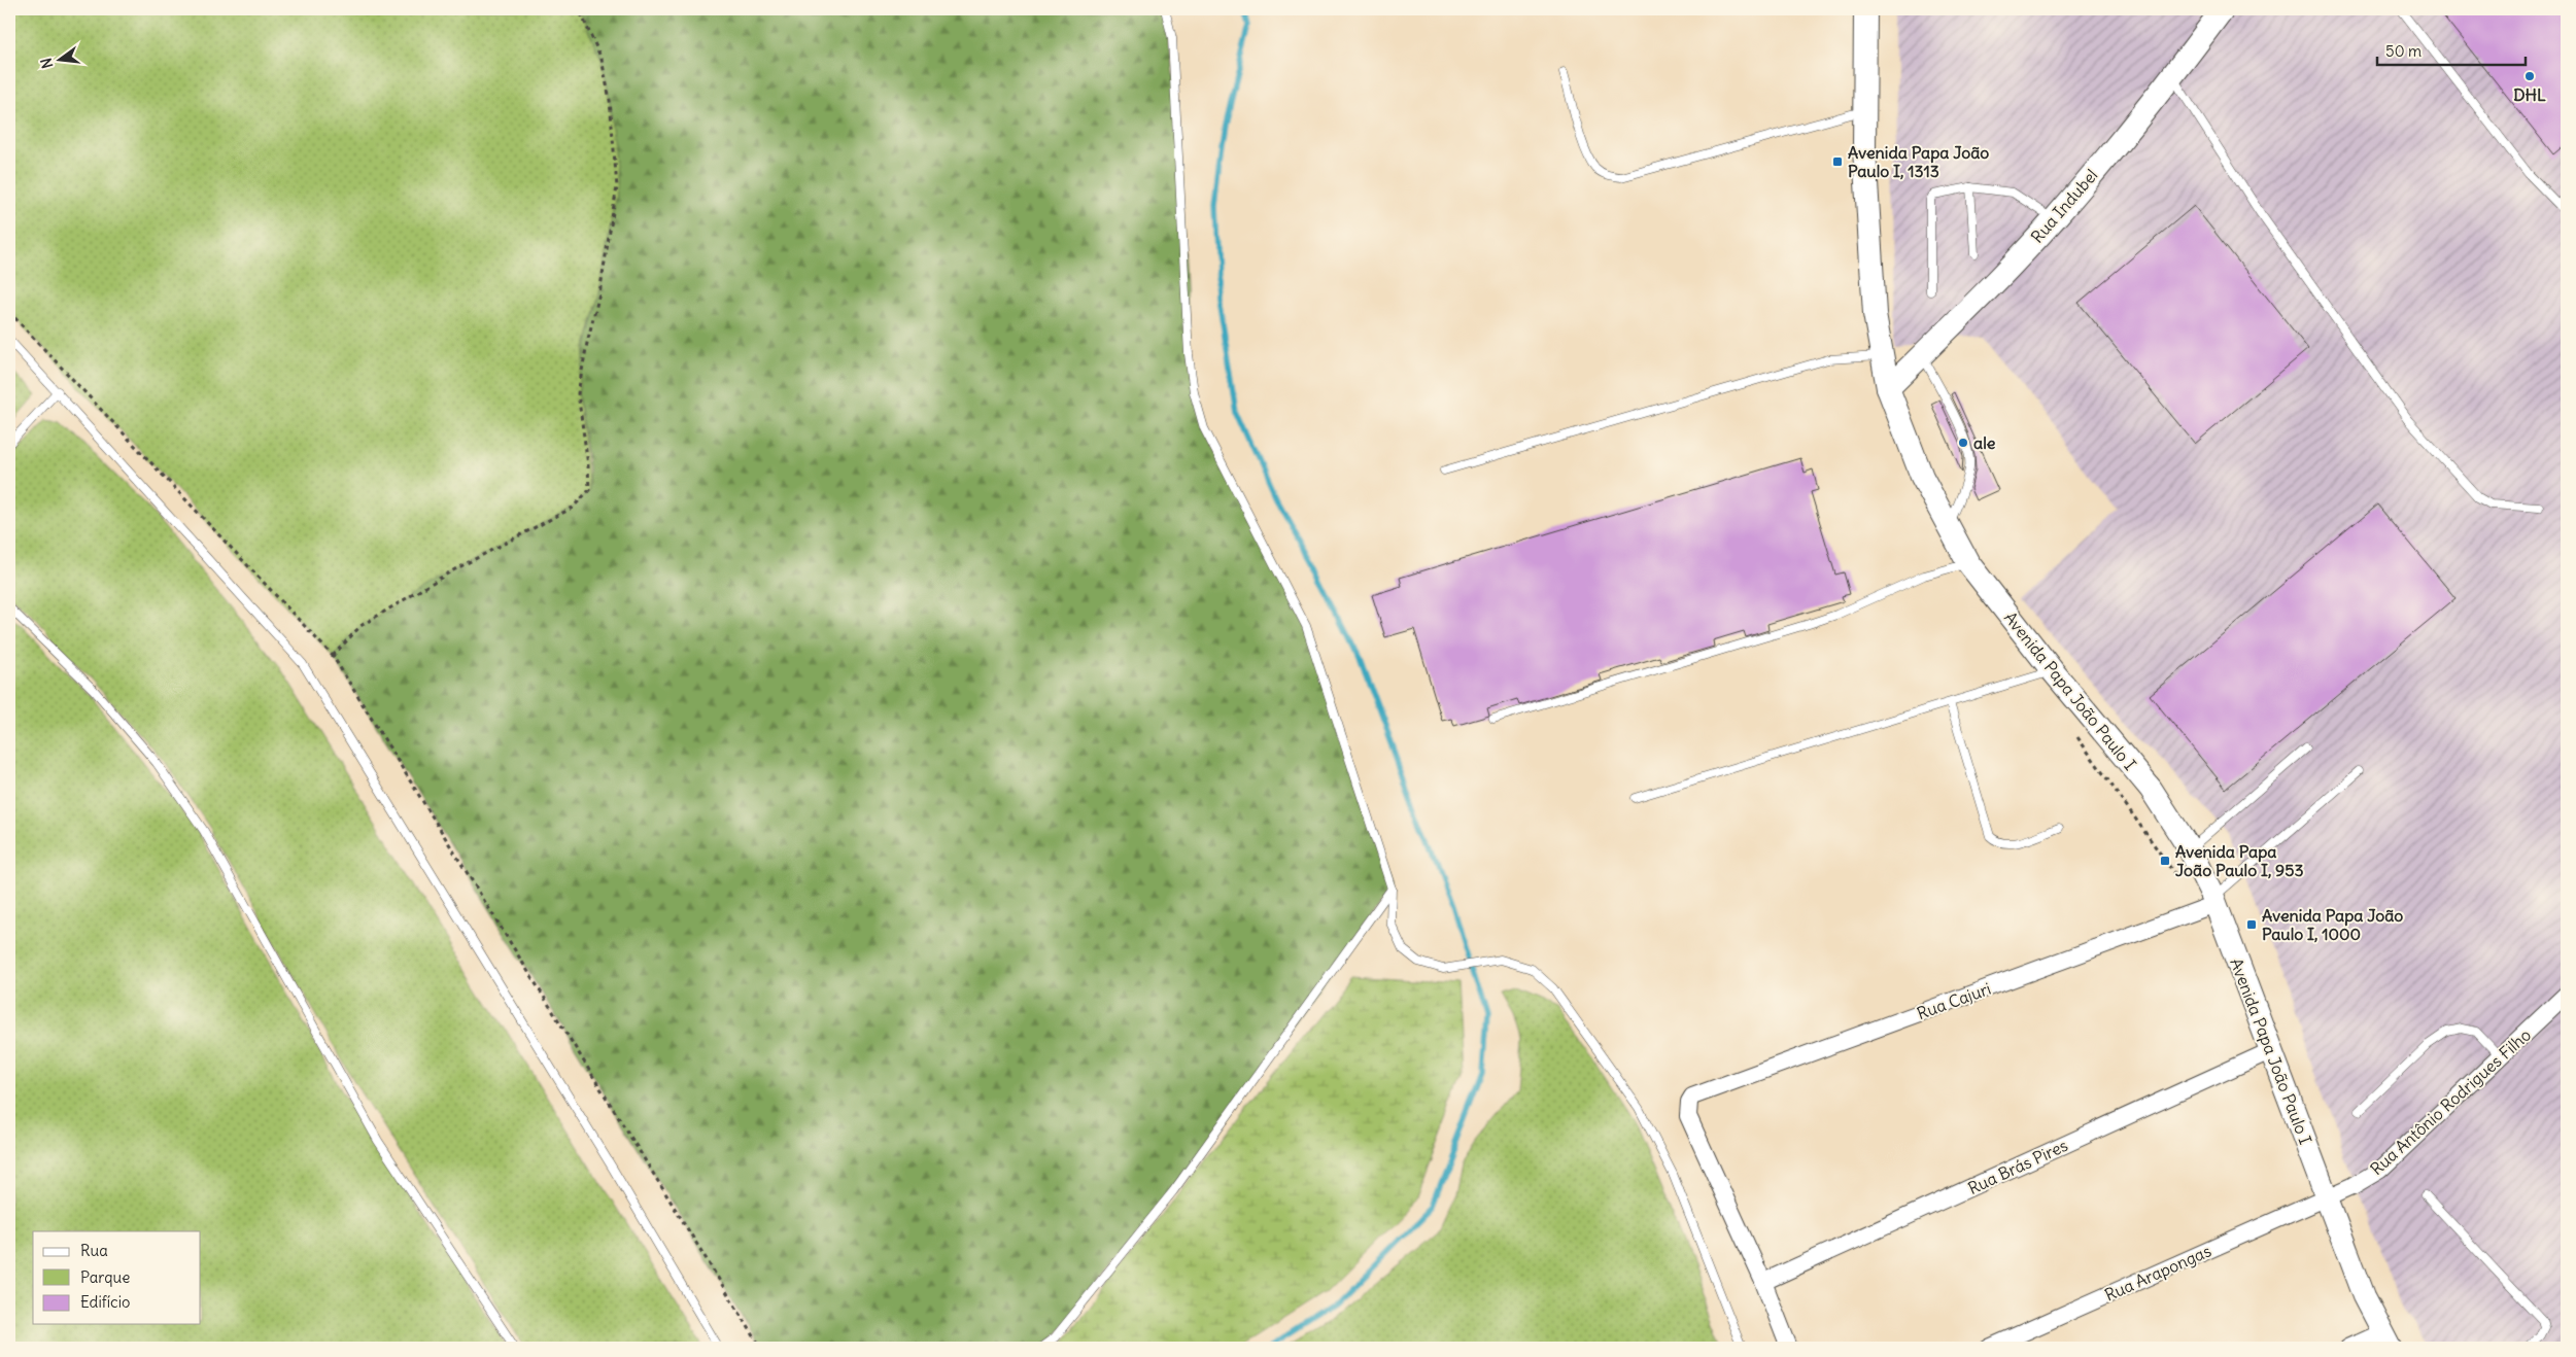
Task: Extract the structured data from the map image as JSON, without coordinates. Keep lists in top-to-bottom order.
{
  "streets": {
    "main road": ["Rua Indubel", "Avenida Papa João Paulo I"],
    "street": [
      "Rua Cajuri",
      "Rua Antônio Rodrigues Filho",
      "Rua Brás Pires",
      "Rua Arapongas"
    ]
  },
  "crossings": [
    ["Rua Indubel", "Avenida Papa João Paulo I"],
    ["Avenida Papa João Paulo I", "Rua Cajuri"],
    ["Avenida Papa João Paulo I", "Rua Antônio Rodrigues Filho"],
    ["Avenida Papa João Paulo I", "Rua Brás Pires"],
    ["Avenida Papa João Paulo I", "Rua Arapongas"],
    ["Rua Cajuri", "Rua Brás Pires"],
    ["Rua Antônio Rodrigues Filho", "Rua Arapongas"]
  ],
  "places": {
    "other": ["DHL", "ale"],
    "transit": ["Avenida Papa João Paulo I, 1313", "Avenida Papa João Paulo I, 953", "Avenida Papa João Paulo I, 1000"]
  },
  "legend": ["Rua", "Parque", "Edifício"],
  "scale_bar": "50 m",
  "north": "left"
}
